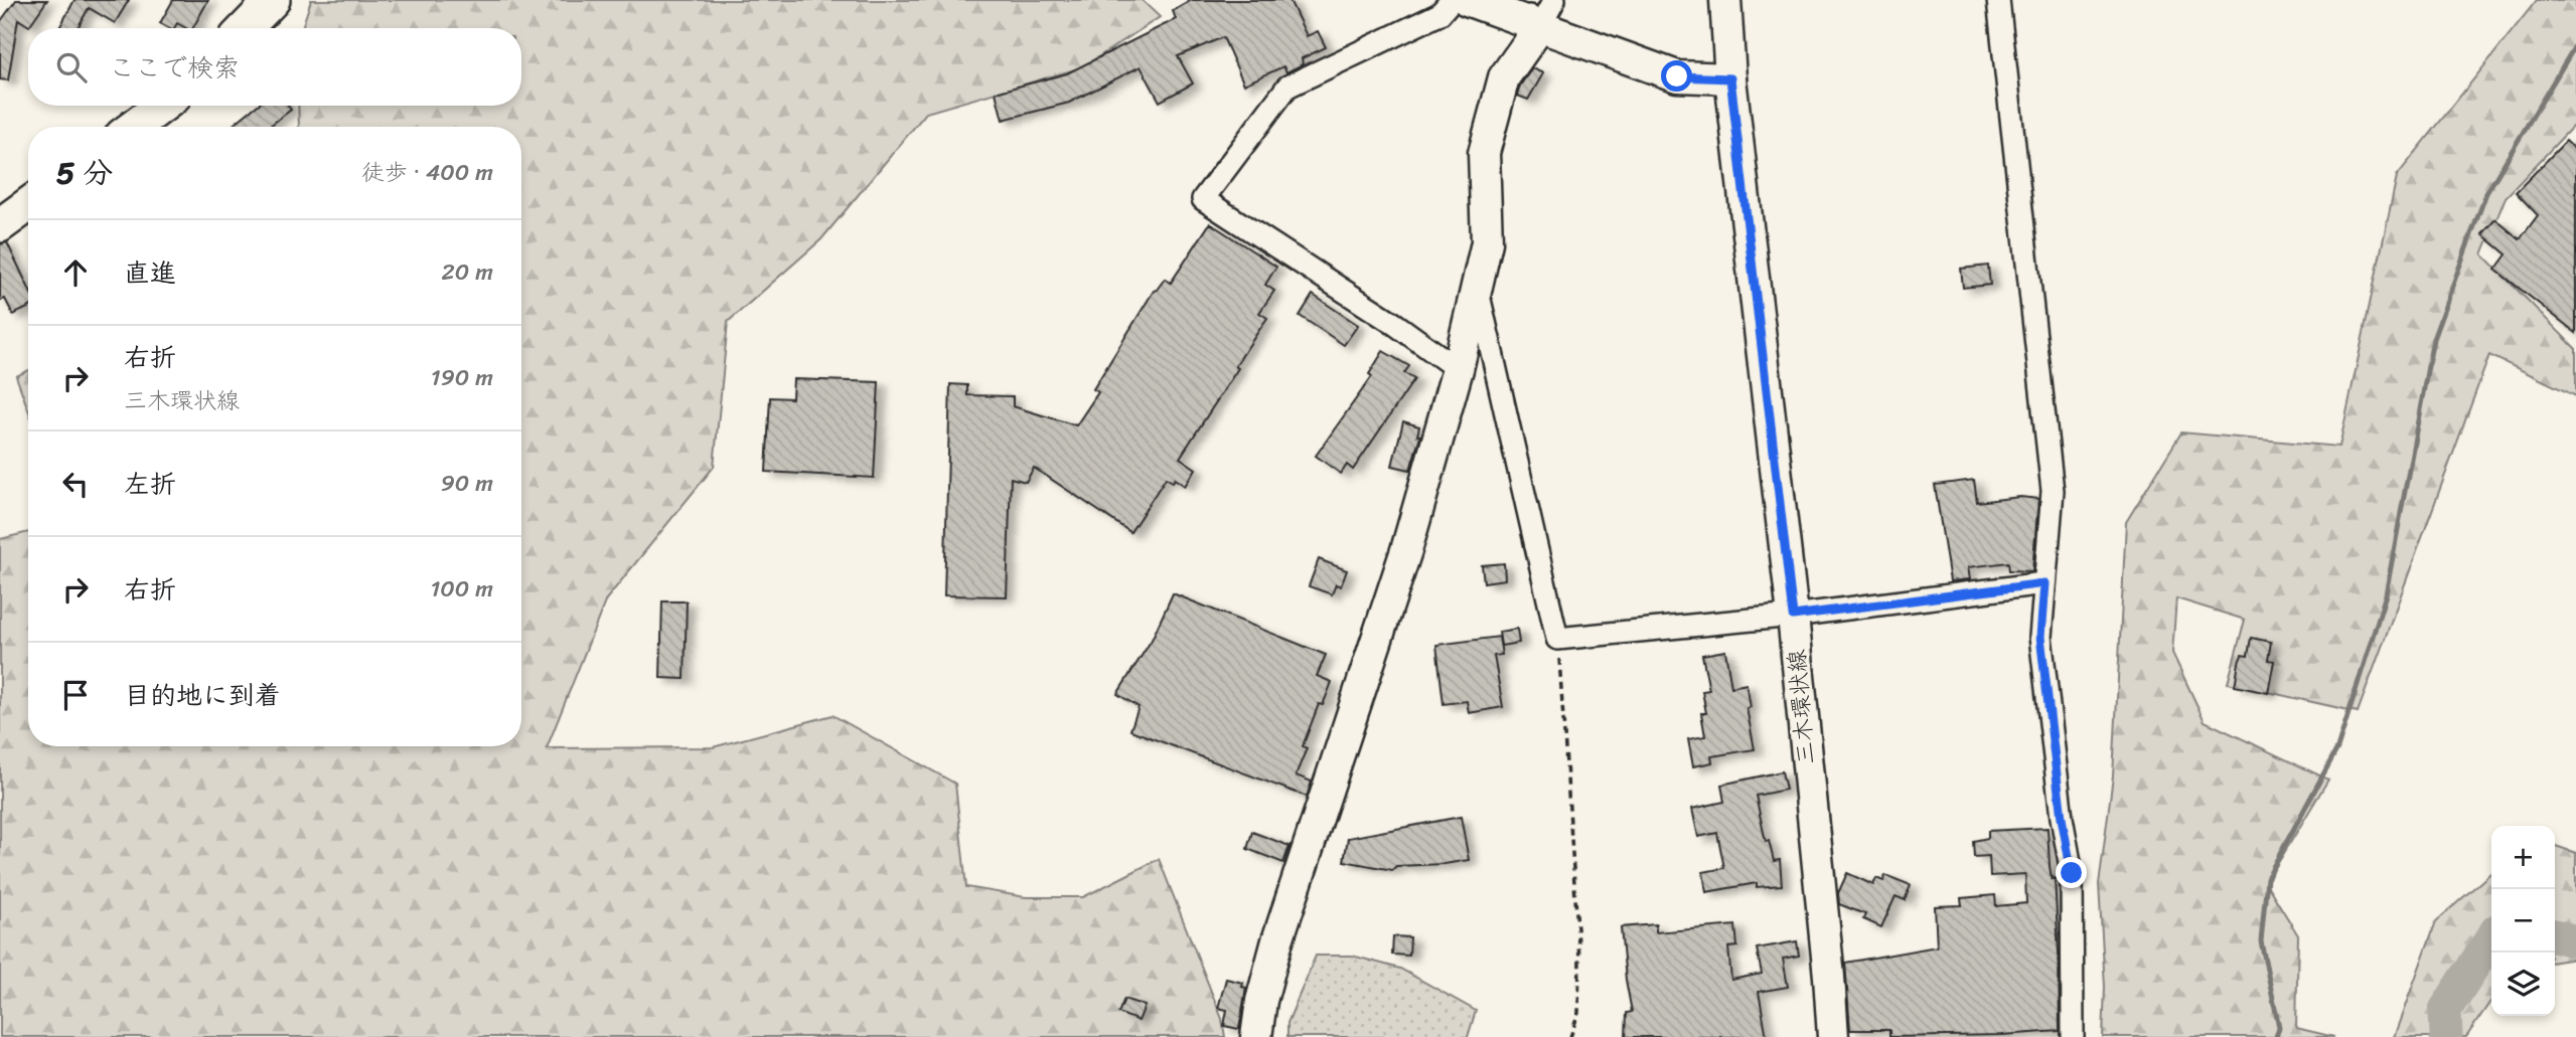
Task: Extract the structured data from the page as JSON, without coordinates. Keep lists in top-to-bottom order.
{
  "streets": {
    "street": ["三木環状線"]
  },
  "page": {
    "search": "ここで検索",
    "heading": ["5 分", "徒歩 · 400 m"],
    "list": [
      ["直進", "20 m"],
      ["右折", "三木環状線", "190 m"],
      ["左折", "90 m"],
      ["右折", "100 m"],
      "目的地に到着"
    ],
    "map_buttons": ["+", "−"]
  }
}
